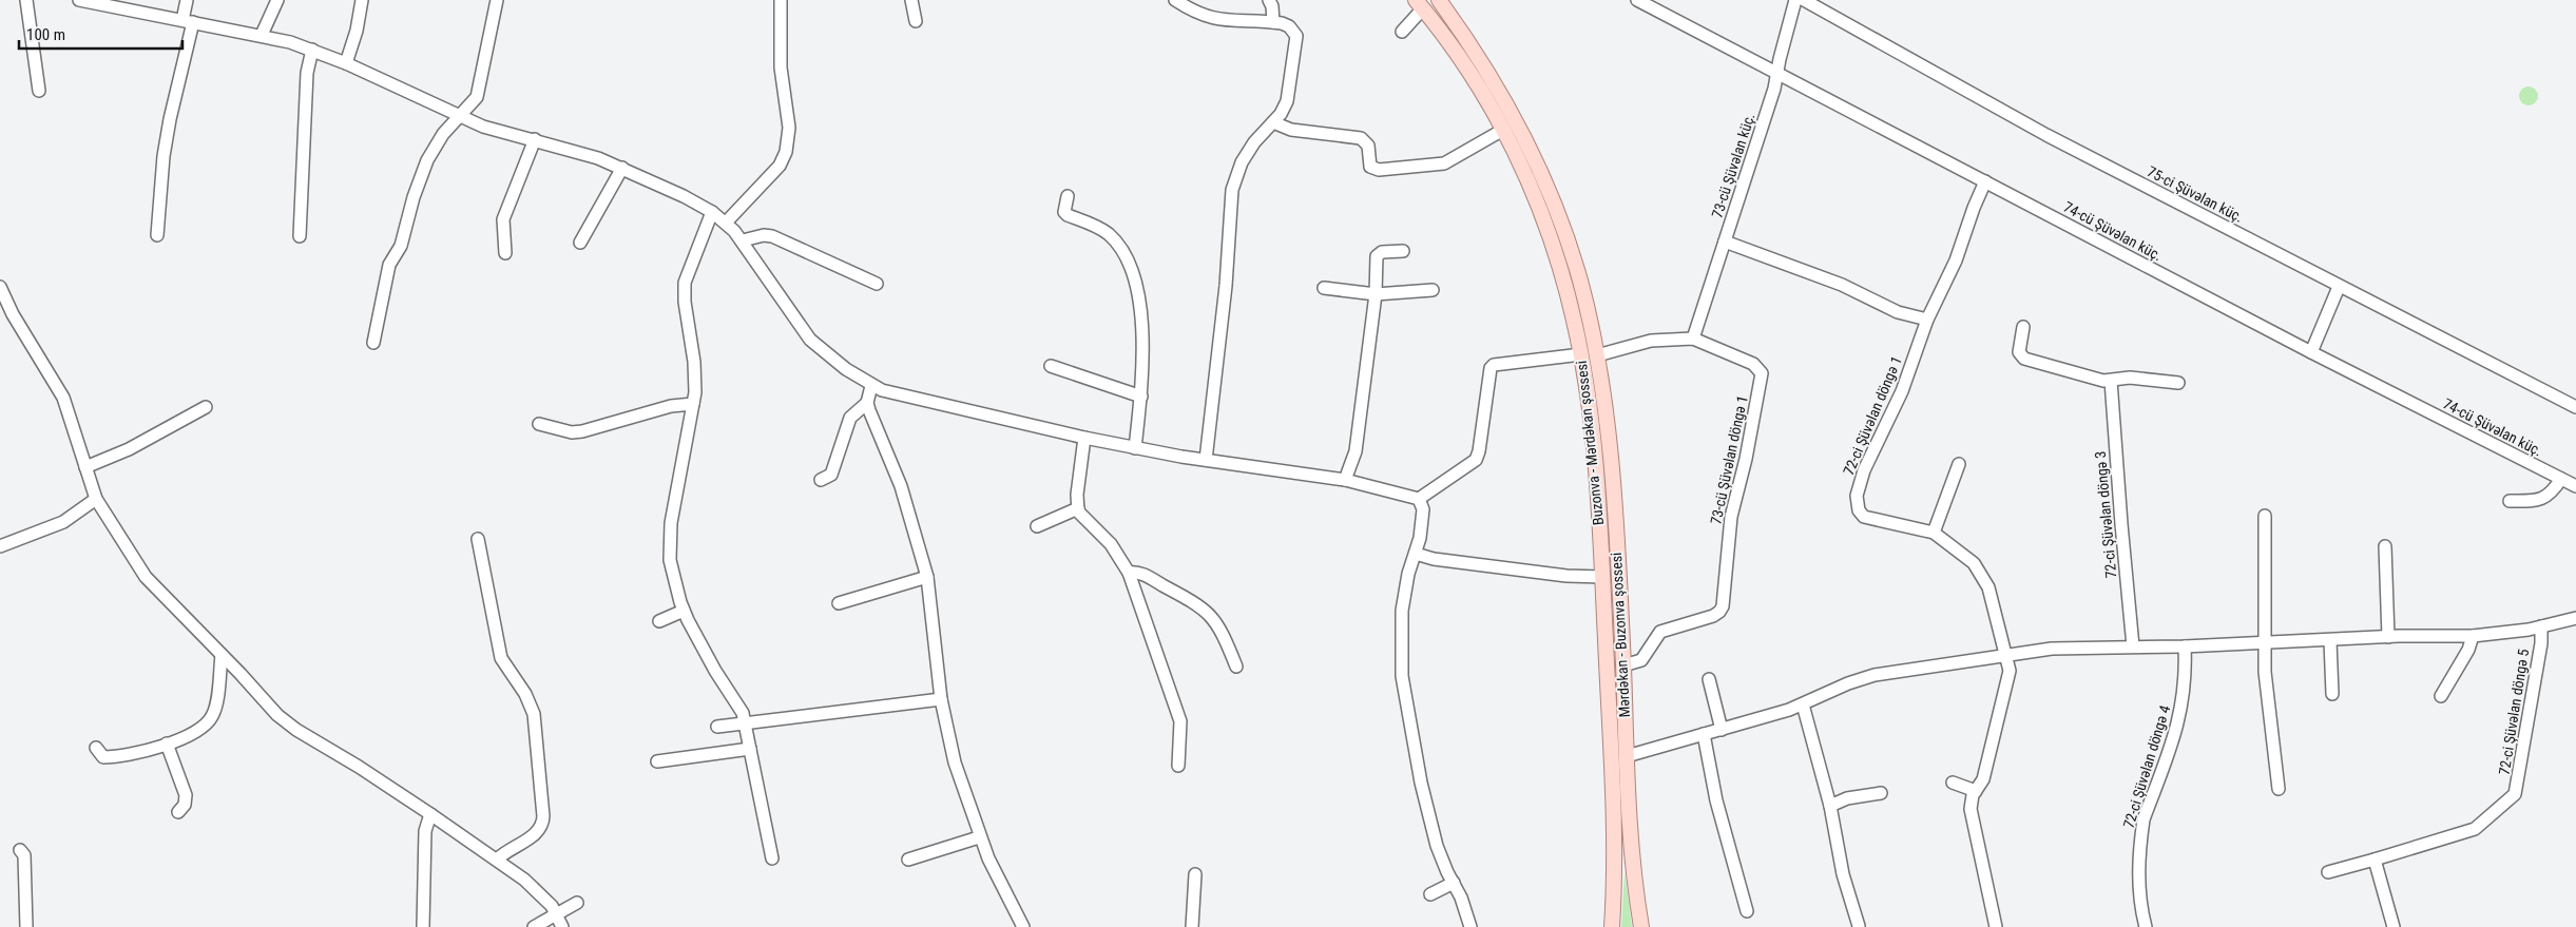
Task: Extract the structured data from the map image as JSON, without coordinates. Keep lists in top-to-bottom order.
{
  "streets": {
    "main road": ["Buzonva - Mərdəkan şossesi", "Mərdəkan - Buzonva şossesi"],
    "street": [
      "73-cü Şüvəlan küç.",
      "75-ci Şüvəlan küç.",
      "74-cü Şüvəlan küç.",
      "72-ci Şüvəlan döngə 1",
      "73-cü Şüvəlan döngə 1",
      "72-ci Şüvəlan döngə 3",
      "72-ci Şüvəlan döngə 5",
      "72-ci Şüvəlan döngə 4"
    ]
  },
  "crossings": [
    ["73-cü Şüvəlan küç.", "74-cü Şüvəlan küç."],
    ["73-cü Şüvəlan küç.", "73-cü Şüvəlan döngə 1"],
    ["74-cü Şüvəlan küç.", "72-ci Şüvəlan döngə 1"],
    ["73-cü Şüvəlan döngə 1", "Mərdəkan - Buzonva şossesi"]
  ],
  "scale_bar": "100 m"
}
